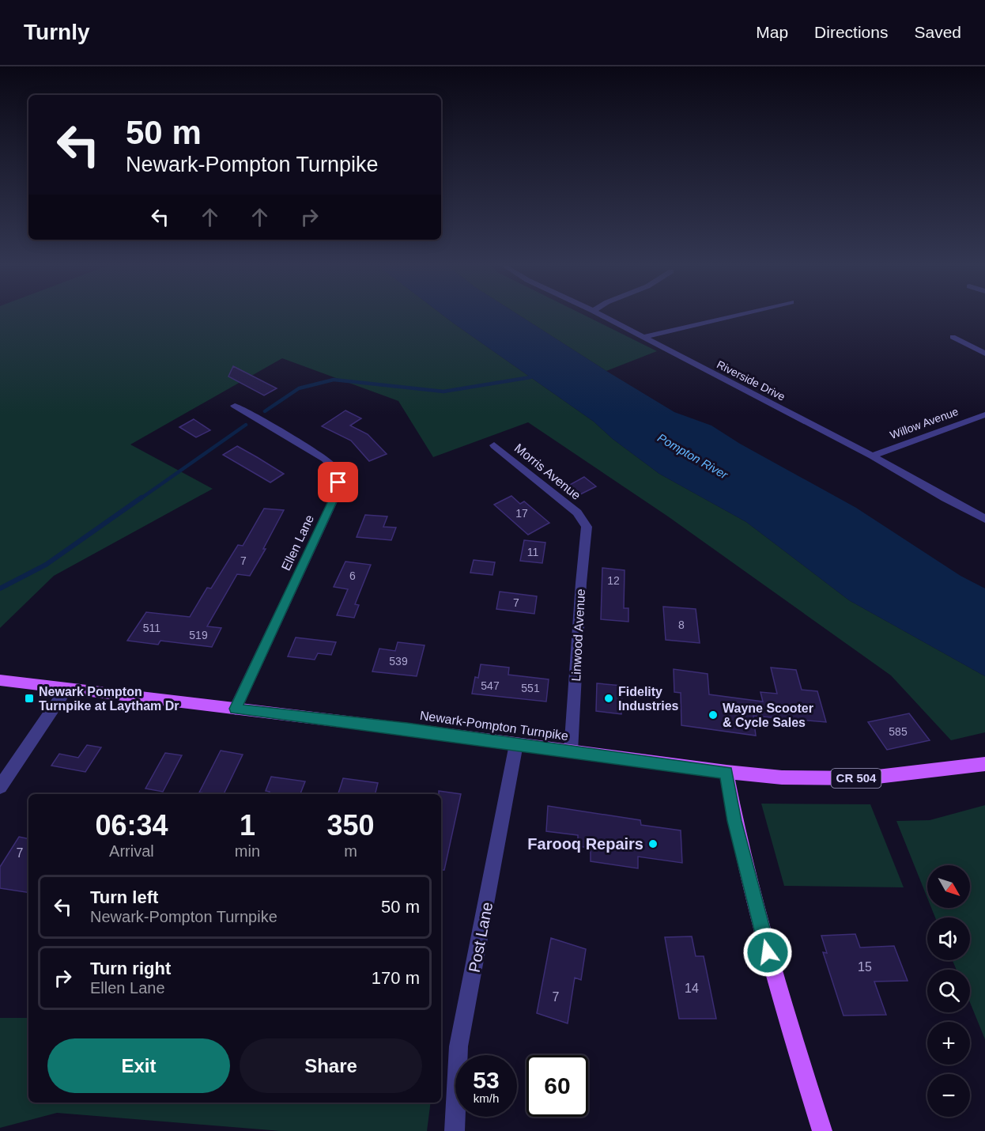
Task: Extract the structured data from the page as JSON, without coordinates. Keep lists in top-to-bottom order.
{
  "streets": {
    "main road": ["Newark-Pompton Turnpike", "CR 504"],
    "street": [
      "Riverside Drive",
      "Willow Avenue",
      "Morris Avenue",
      "Ellen Lane",
      "Linwood Avenue",
      "Post Lane"
    ]
  },
  "crossings": [
    ["Riverside Drive", "Willow Avenue"],
    ["Morris Avenue", "Linwood Avenue"],
    ["Ellen Lane", "Newark-Pompton Turnpike"],
    ["Linwood Avenue", "Newark-Pompton Turnpike"],
    ["Newark-Pompton Turnpike", "Post Lane"]
  ],
  "water": ["Pompton River"],
  "places": {
    "transit": ["Newark Pompton Turnpike at Laytham Dr"],
    "other": ["Fidelity Industries", "Wayne Scooter & Cycle Sales", "Farooq Repairs"]
  },
  "house_numbers": [
    "17",
    "11",
    "7",
    "6",
    "12",
    "7",
    "8",
    "511",
    "519",
    "539",
    "547",
    "551",
    "585",
    "7",
    "15",
    "14",
    "7"
  ],
  "north": "bottom right",
  "page": {
    "header": "Turnly",
    "nav": ["Map", "Directions", "Saved"],
    "turn": ["50 m", "Newark-Pompton Turnpike"],
    "eta": [
      "06:34",
      "Arrival",
      "1",
      "min",
      "350",
      "m"
    ],
    "map_buttons": ["+", "−"],
    "list": [
      {
        "name": "Turn left",
        "note": "Newark-Pompton Turnpike",
        "value": "50 m"
      },
      {
        "name": "Turn right",
        "note": "Ellen Lane",
        "value": "170 m"
      }
    ],
    "buttons": ["Exit", "Share"],
    "speed": "53 km/h",
    "limit": "60"
  }
}
